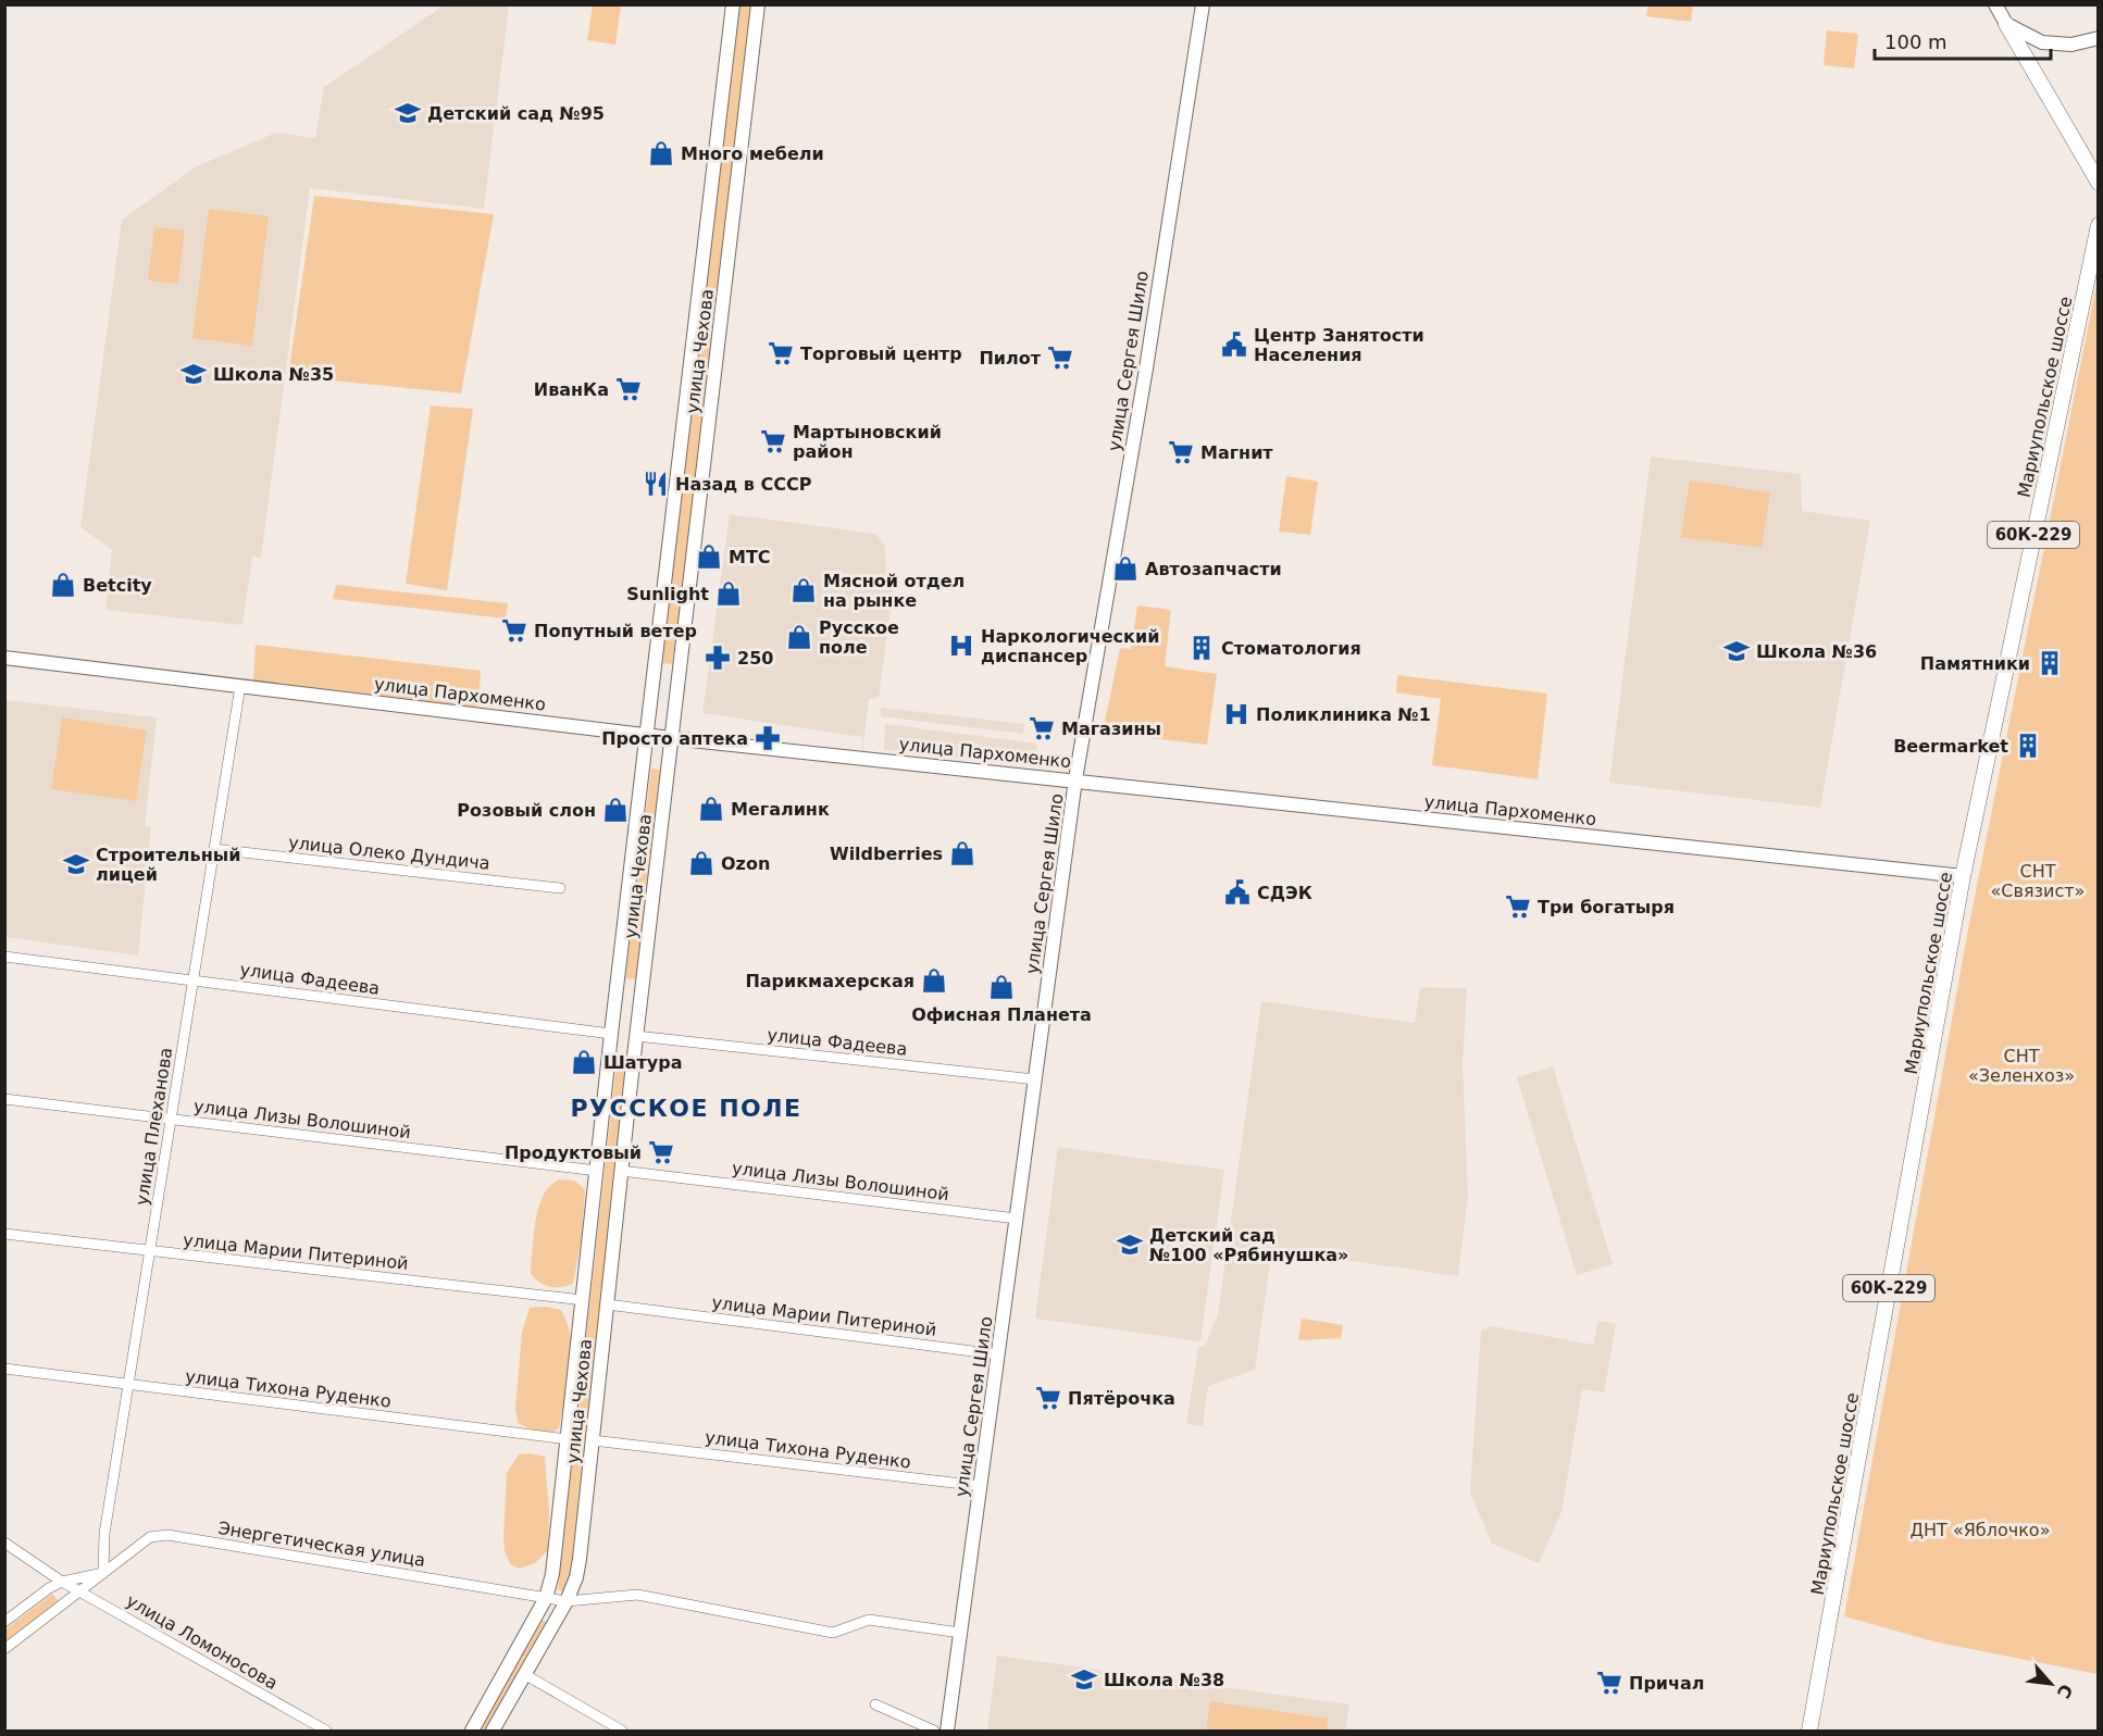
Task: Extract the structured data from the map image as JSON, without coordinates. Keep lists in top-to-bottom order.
{
  "streets": {
    "main road": ["Мариупольское шоссе", "60К-229"],
    "street": [
      "улица Чехова",
      "улица Сергея Шило",
      "улица Пархоменко",
      "улица Олеко Дундича",
      "улица Фадеева",
      "улица Лизы Волошиной",
      "улица Плеханова",
      "улица Марии Питериной",
      "улица Тихона Руденко",
      "Энергетическая улица",
      "улица Ломоносова"
    ]
  },
  "crossings": [
    ["улица Чехова", "улица Пархоменко"],
    ["улица Чехова", "улица Фадеева"],
    ["улица Чехова", "улица Лизы Волошиной"],
    ["улица Чехова", "улица Марии Питериной"],
    ["улица Чехова", "улица Тихона Руденко"],
    ["улица Чехова", "Энергетическая улица"],
    ["улица Сергея Шило", "улица Пархоменко"],
    ["улица Сергея Шило", "улица Фадеева"],
    ["улица Сергея Шило", "улица Лизы Волошиной"],
    ["улица Сергея Шило", "улица Марии Питериной"],
    ["улица Сергея Шило", "улица Тихона Руденко"],
    ["Мариупольское шоссе", "улица Пархоменко"],
    ["улица Пархоменко", "улица Плеханова"],
    ["улица Олеко Дундича", "улица Плеханова"],
    ["улица Фадеева", "улица Плеханова"],
    ["улица Лизы Волошиной", "улица Плеханова"],
    ["улица Плеханова", "улица Марии Питериной"],
    ["улица Плеханова", "улица Тихона Руденко"],
    ["улица Плеханова", "Энергетическая улица"],
    ["Энергетическая улица", "улица Ломоносова"]
  ],
  "districts": ["РУССКОЕ ПОЛЕ"],
  "parks": ["СНТ «Связист»", "СНТ «Зеленхоз»", "ДНТ «Яблочко»"],
  "places": {
    "school or university": [
      "Детский сад №95",
      "Школа №35",
      "Школа №36",
      "Строительный лицей",
      "Детский сад №100 «Рябинушка»",
      "Школа №38"
    ],
    "shop": [
      "Много мебели",
      "МТС",
      "Автозапчасти",
      "Betcity",
      "Мясной отдел на рынке",
      "Sunlight",
      "Русское поле",
      "Мегалинк",
      "Розовый слон",
      "Wildberries",
      "Ozon",
      "Парикмахерская",
      "Офисная Планета",
      "Шатура"
    ],
    "public building": ["Центр Занятости Населения", "СДЭК"],
    "supermarket": [
      "Торговый центр",
      "Пилот",
      "ИванКа",
      "Мартыновский район",
      "Магнит",
      "Попутный ветер",
      "Магазины",
      "Три богатыря",
      "Продуктовый",
      "Пятёрочка",
      "Причал"
    ],
    "restaurant": ["Назад в СССР"],
    "hospital": ["Наркологический диспансер", "Поликлиника №1"],
    "building": ["Стоматология", "Памятники", "Beermarket"],
    "pharmacy": ["250", "Просто аптека"]
  },
  "scale_bar": "100 m",
  "north": "bottom right"
}
